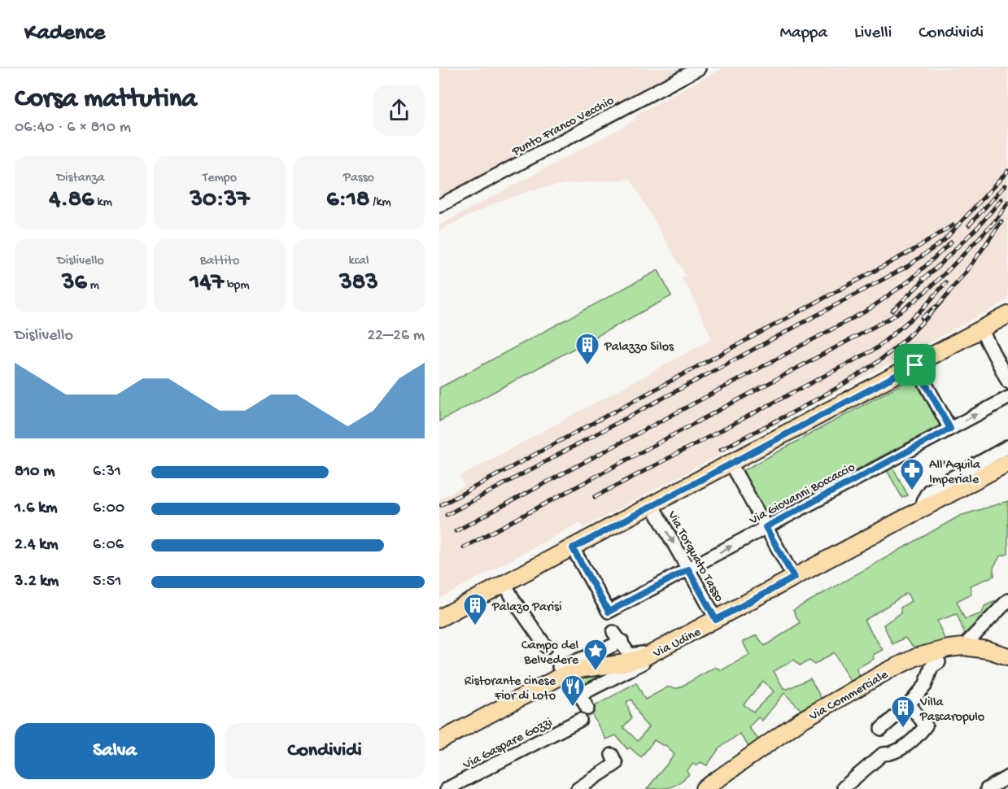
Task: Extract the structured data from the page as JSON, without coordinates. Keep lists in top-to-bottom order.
{
  "streets": {
    "main road": ["Via Udine", "Via Commerciale"],
    "street": [
      "Punto Franco Vecchio",
      "Via Giovanni Boccaccio",
      "Via Torquato Tasso",
      "Via Gaspare Gozzi"
    ]
  },
  "crossings": [
    ["Via Giovanni Boccaccio", "Via Torquato Tasso"],
    ["Via Torquato Tasso", "Via Udine"]
  ],
  "places": {
    "building": ["Palazzo Silos", "Palazo Parisi", "Villa Pascaropulo"],
    "pharmacy": ["All'Aquila Imperiale"],
    "place": ["Campo del Belvedere"],
    "restaurant": ["Ristorante cinese Fior di Loto"]
  },
  "page": {
    "header": "Kadence",
    "nav": ["Mappa", "Livelli", "Condividi"],
    "heading": ["Corsa mattutina", "06:40 · 6 × 810 m"],
    "stats": [
      ["Distanza", "4.86 km"],
      ["Tempo", "30:37"],
      ["Passo", "6:18 /km"],
      ["Dislivello", "36 m"],
      ["Battito", "147 bpm"],
      ["kcal", "383"]
    ],
    "chart": ["Dislivello", "22–26 m"],
    "list": [
      {
        "name": "810 m",
        "note": "6:31"
      },
      {
        "name": "1.6 km",
        "note": "6:00"
      },
      {
        "name": "2.4 km",
        "note": "6:06"
      },
      {
        "name": "3.2 km",
        "note": "5:51"
      }
    ],
    "buttons": ["Salva", "Condividi"]
  }
}
